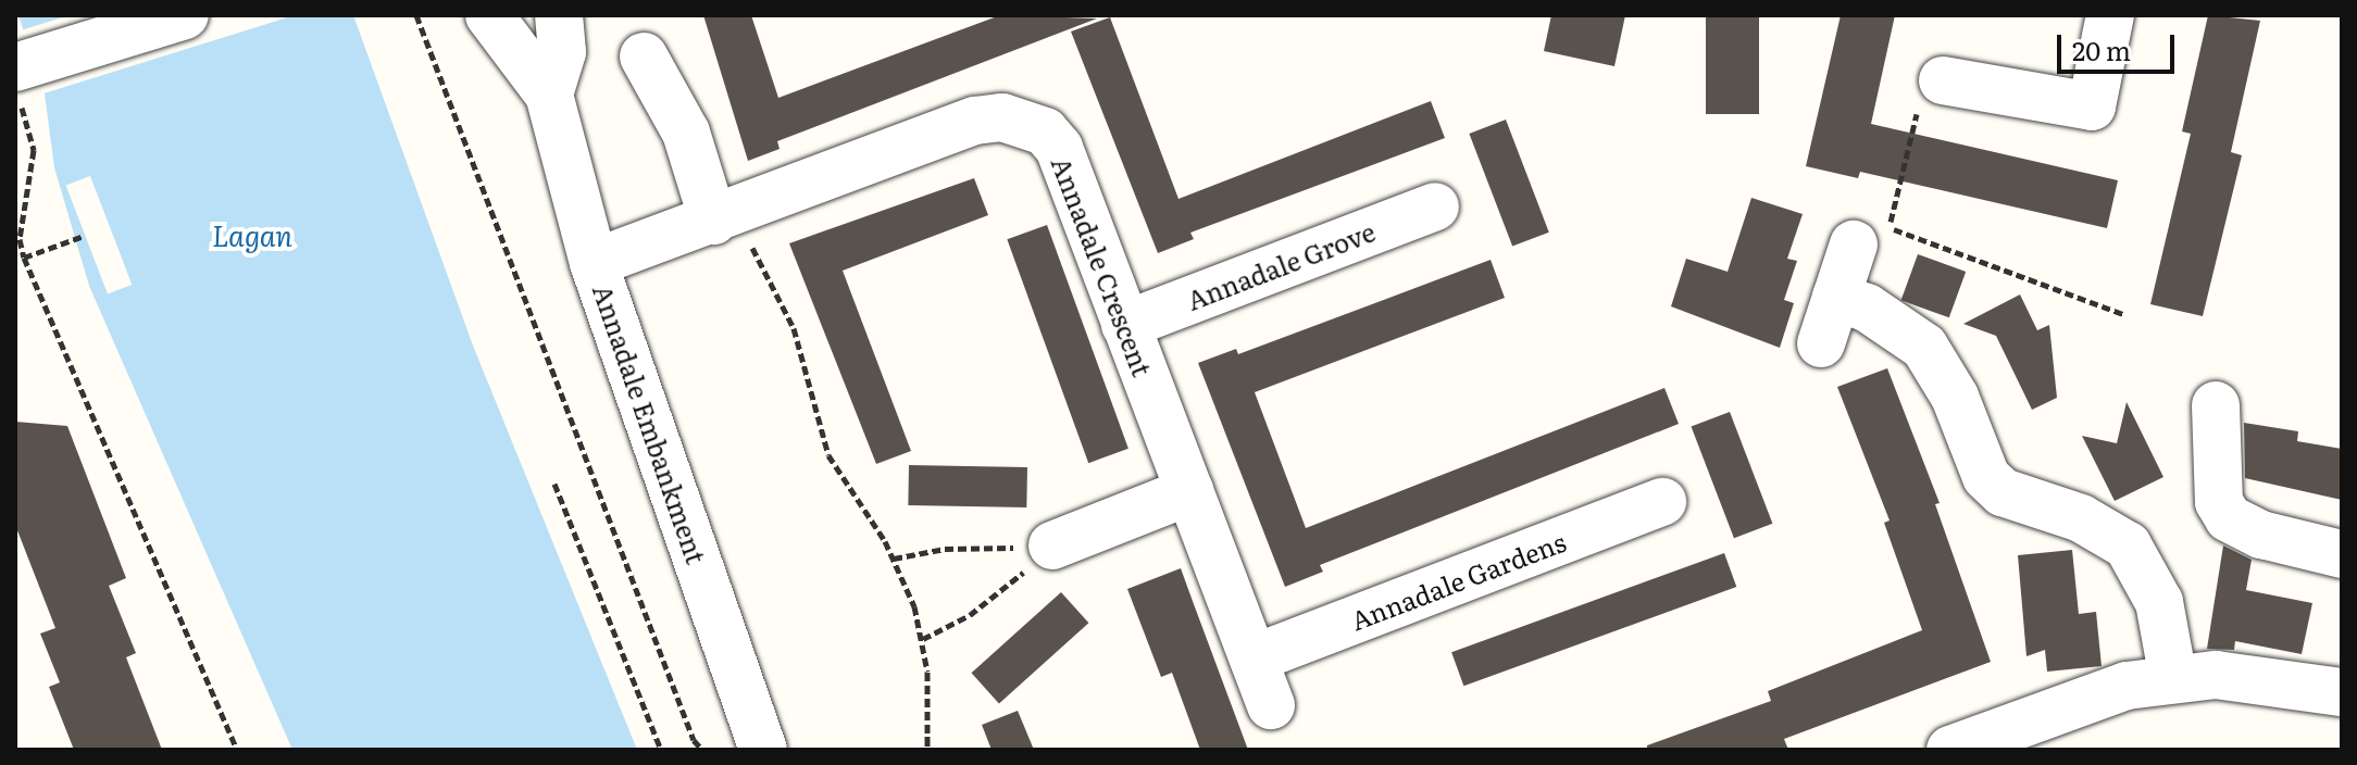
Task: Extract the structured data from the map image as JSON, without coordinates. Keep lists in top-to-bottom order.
{
  "streets": {
    "street": [
      "Annadale Grove",
      "Annadale Crescent",
      "Annadale Embankment",
      "Annadale Gardens"
    ]
  },
  "crossings": [
    ["Annadale Grove", "Annadale Crescent"],
    ["Annadale Crescent", "Annadale Embankment"],
    ["Annadale Crescent", "Annadale Gardens"]
  ],
  "water": ["Lagan"],
  "scale_bar": "20 m"
}
